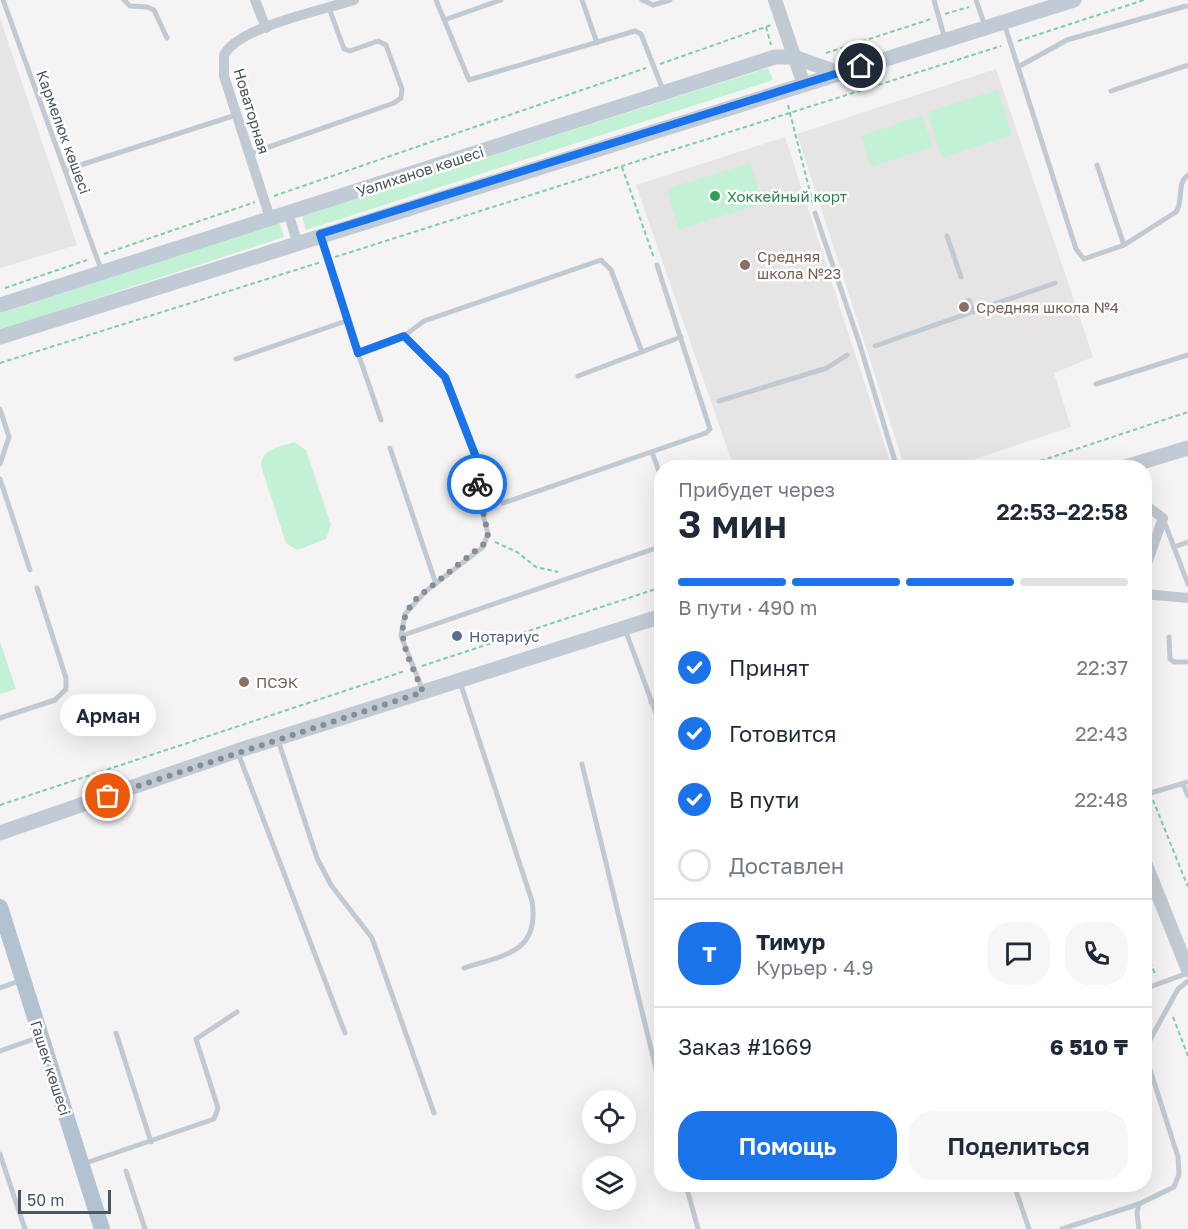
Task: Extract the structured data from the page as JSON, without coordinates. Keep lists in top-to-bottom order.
{
  "streets": {
    "main road": ["Уәлиханов көшесі", "Гашек көшесі"],
    "street": ["Новаторная"],
    "lane": ["Кармелюк көшесі"]
  },
  "crossings": [
    ["Новаторная", "Уәлиханов көшесі"],
    ["Кармелюк көшесі", "Уәлиханов көшесі"]
  ],
  "places": [
    "Хоккейный корт",
    "Средняя школа №23",
    "Средняя школа №4",
    "Нотариус",
    "ПСЭК",
    "Арман"
  ],
  "scale_bar": "50 m",
  "page": {
    "heading": ["3 мин", "Прибудет через", "22:53–22:58"],
    "panel": [
      "Тимур",
      "Курьер · 4.9",
      "Заказ #1669",
      "6 510 ₸"
    ],
    "bar": "В пути · 490 m",
    "list": [
      ["Принят", "22:37"],
      ["Готовится", "22:43"],
      ["В пути", "22:48"],
      "Доставлен"
    ],
    "bubble": "Арман",
    "round": "Т",
    "buttons": ["Помощь", "Поделиться"],
    "scale": "50 m"
  }
}
